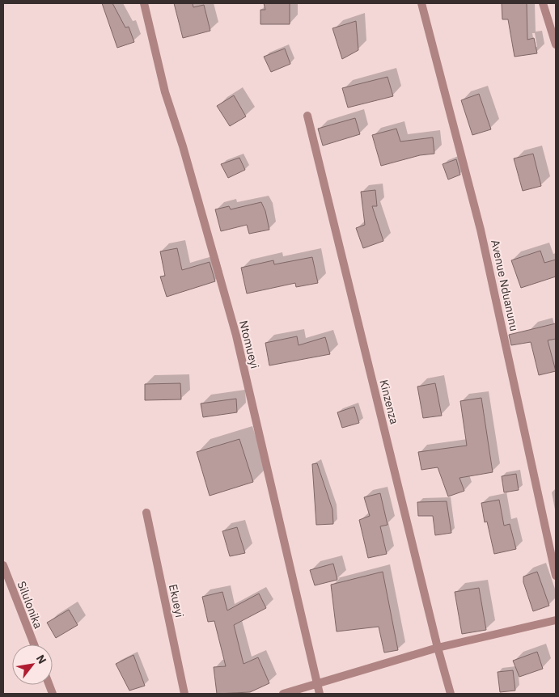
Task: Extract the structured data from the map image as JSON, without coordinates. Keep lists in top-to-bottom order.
{
  "streets": {
    "street": [
      "Avenue Nduanunu",
      "Ntomueyi",
      "Kinzenza",
      "Ekueyi",
      "Silulonika"
    ]
  },
  "north": "top right"
}
